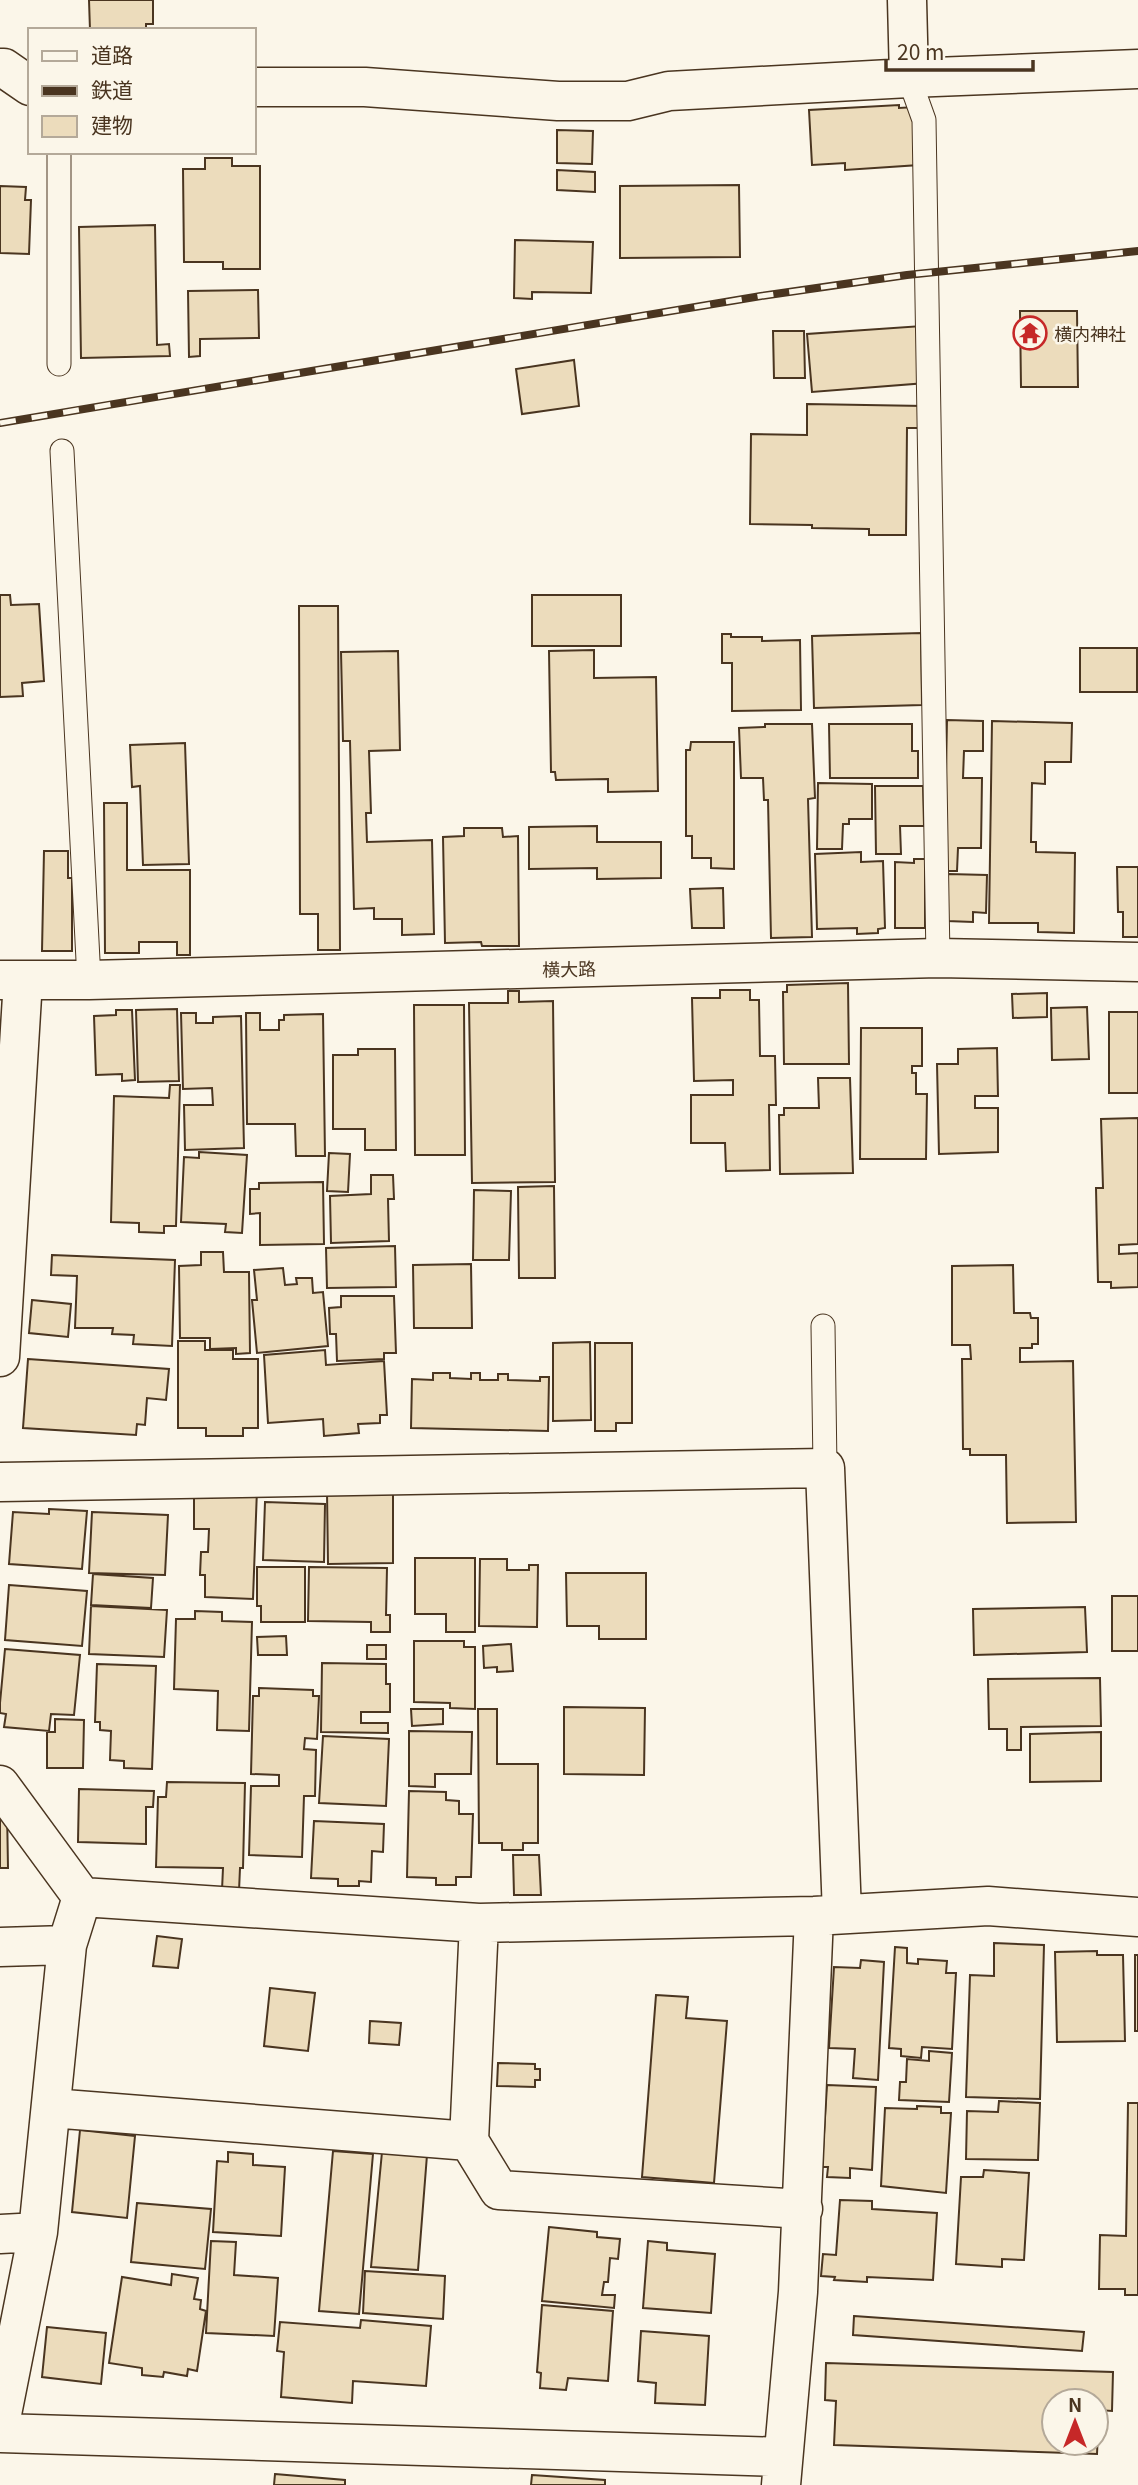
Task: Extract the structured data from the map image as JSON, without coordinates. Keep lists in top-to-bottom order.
{
  "streets": {
    "street": ["横大路"]
  },
  "places": {
    "temple": ["横内神社"]
  },
  "legend": ["道路", "鉄道", "建物"],
  "scale_bar": "20 m",
  "north": "top"
}
